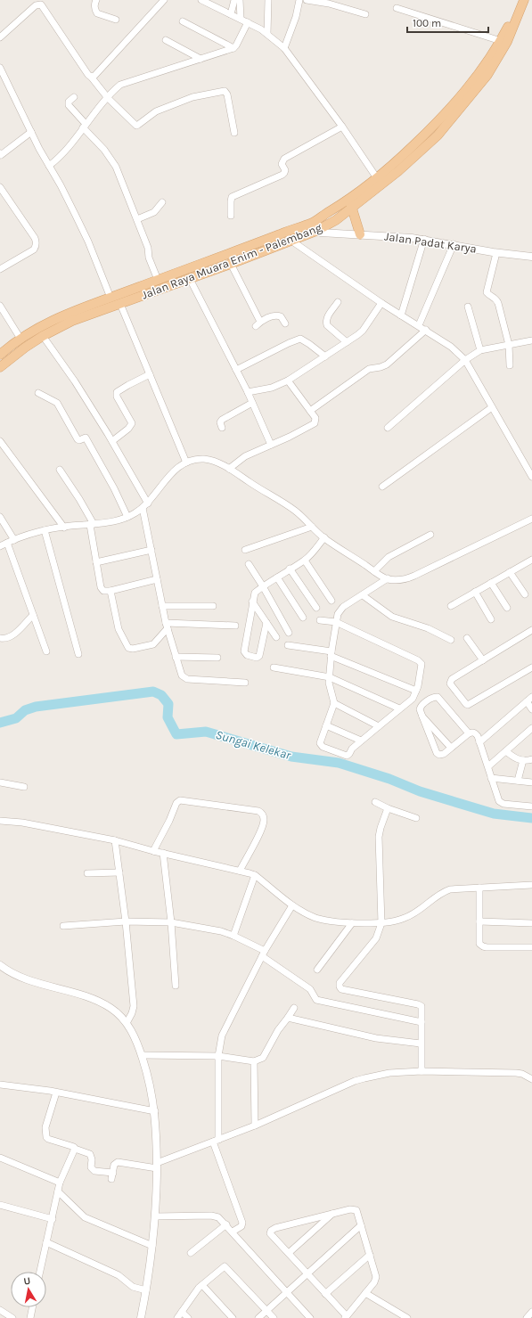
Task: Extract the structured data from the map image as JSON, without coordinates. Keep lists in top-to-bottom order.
{
  "streets": {
    "main road": ["Jalan Raya Muara Enim - Palembang"],
    "street": ["Jalan Padat Karya"]
  },
  "crossings": [
    ["Jalan Padat Karya", "Jalan Raya Muara Enim - Palembang"]
  ],
  "water": ["Sungai Kelekar"],
  "scale_bar": "100 m",
  "north": "top"
}
